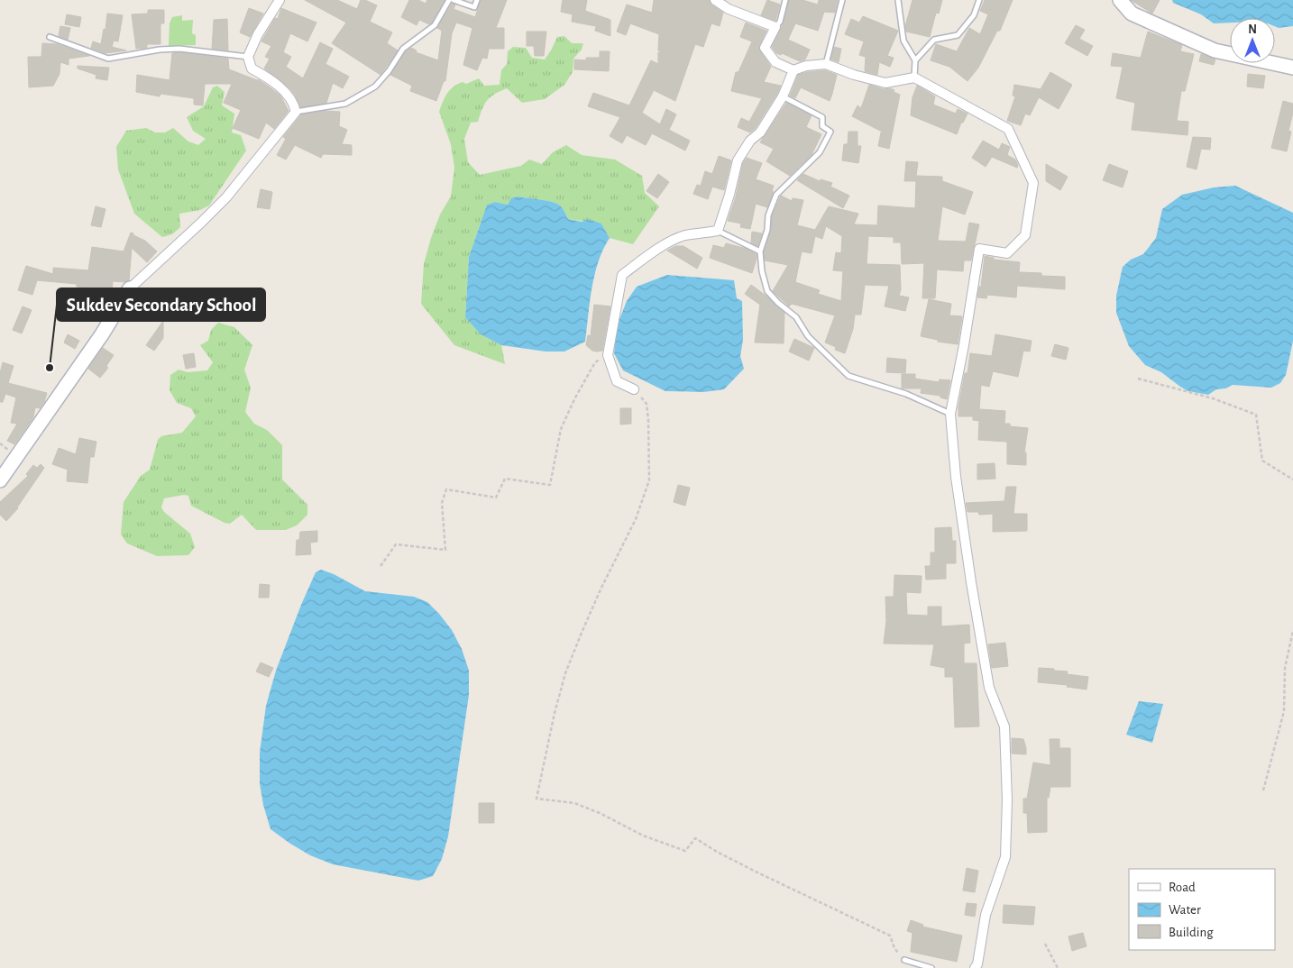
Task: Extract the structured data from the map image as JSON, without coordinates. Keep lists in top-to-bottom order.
{
  "places": ["Sukdev Secondary School"],
  "legend": ["Road", "Water", "Building"],
  "north": "top"
}
